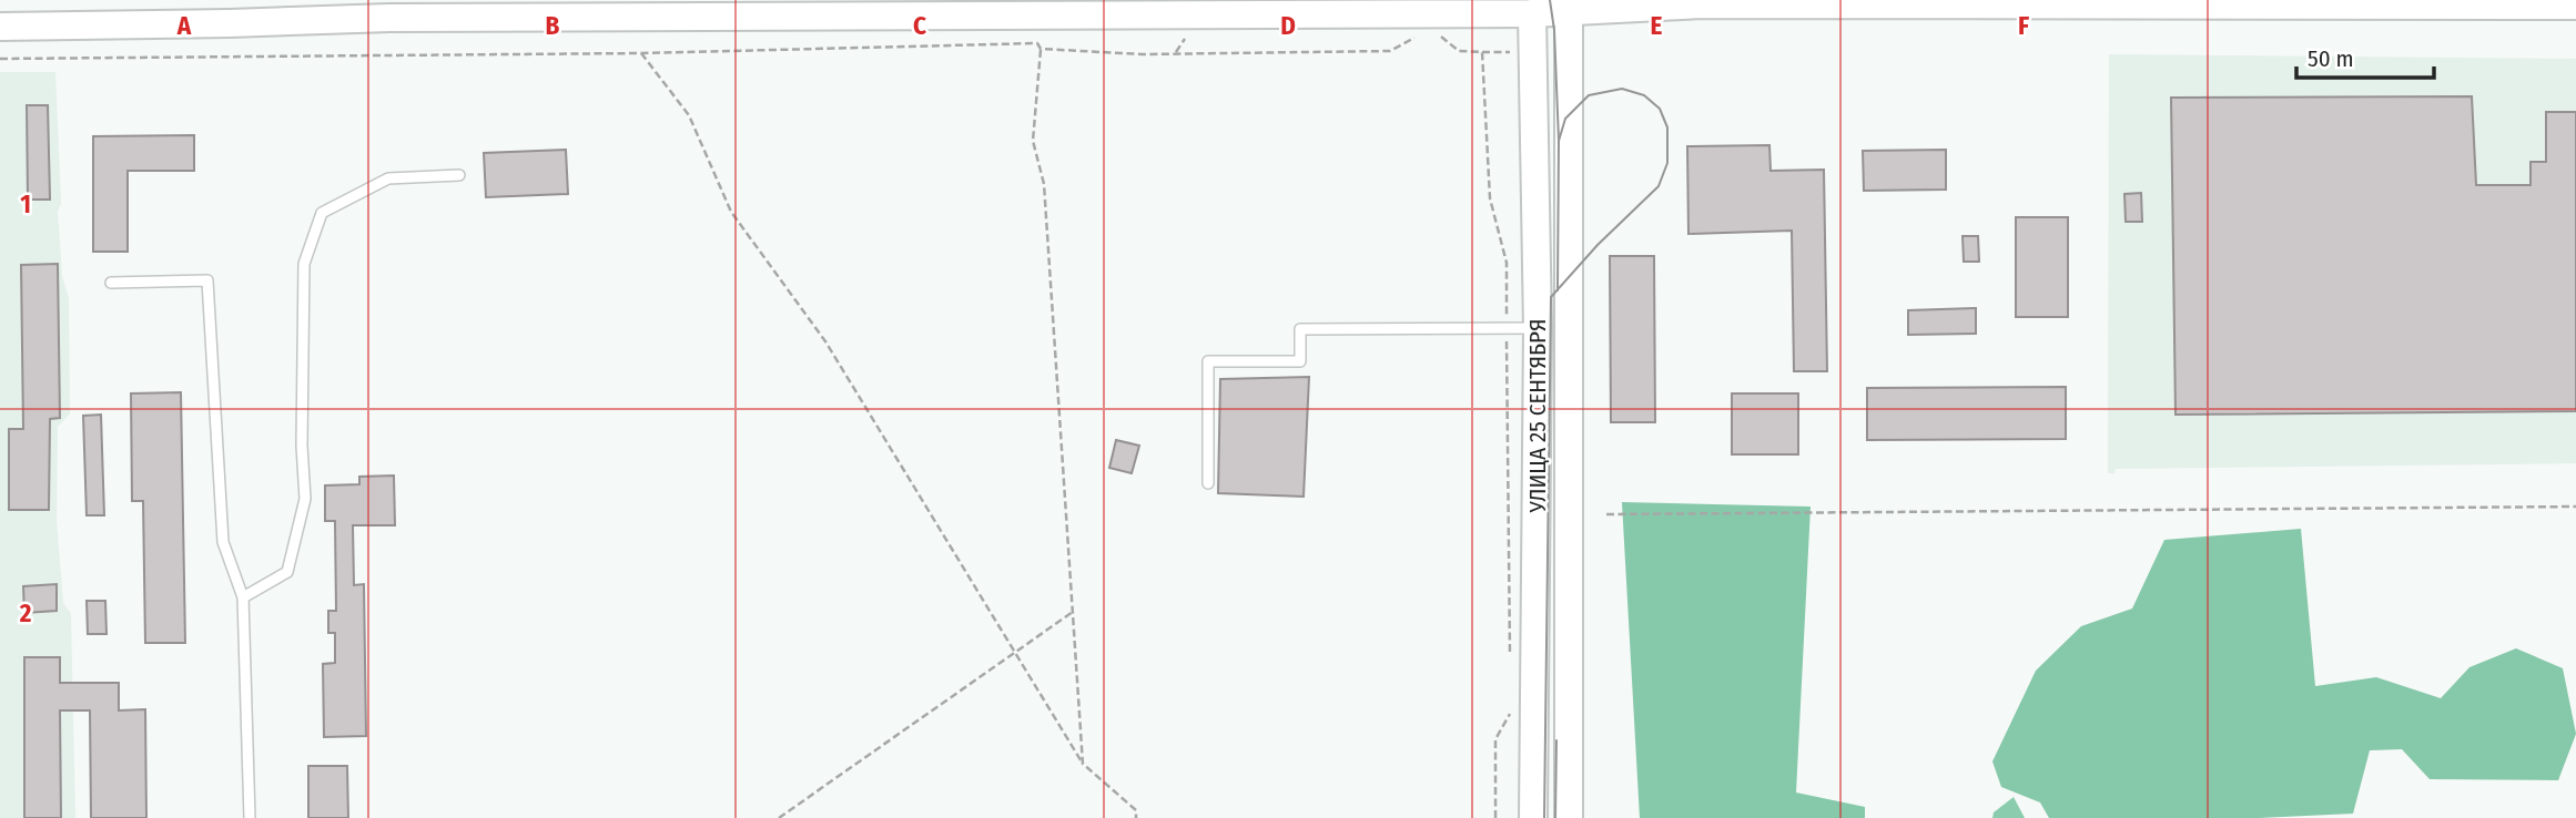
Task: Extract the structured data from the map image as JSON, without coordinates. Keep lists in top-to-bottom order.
{
  "streets": {
    "main road": ["УЛИЦА 25 СЕНТЯБРЯ"]
  },
  "scale_bar": "50 m",
  "grid": {
    "columns": [
      "A",
      "B",
      "C",
      "D",
      "E",
      "F"
    ],
    "rows": ["1", "2"]
  }
}
